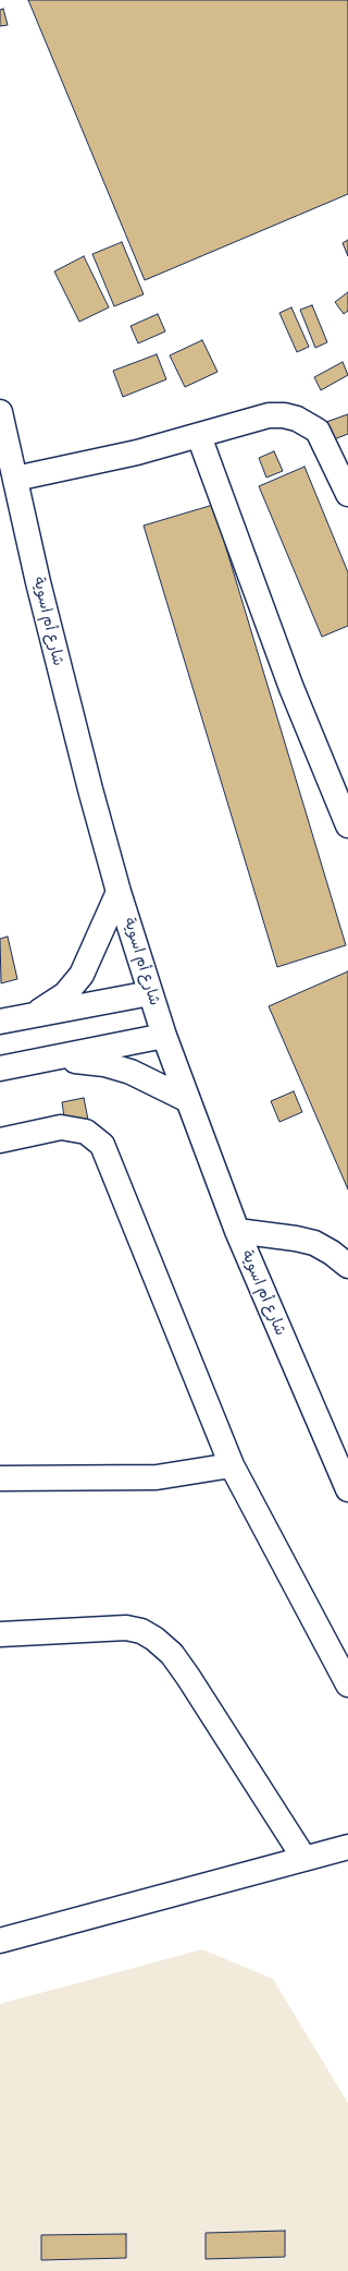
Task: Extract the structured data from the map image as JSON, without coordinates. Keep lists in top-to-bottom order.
{
  "streets": {
    "street": ["شارع أم اسوية"]
  }
}
